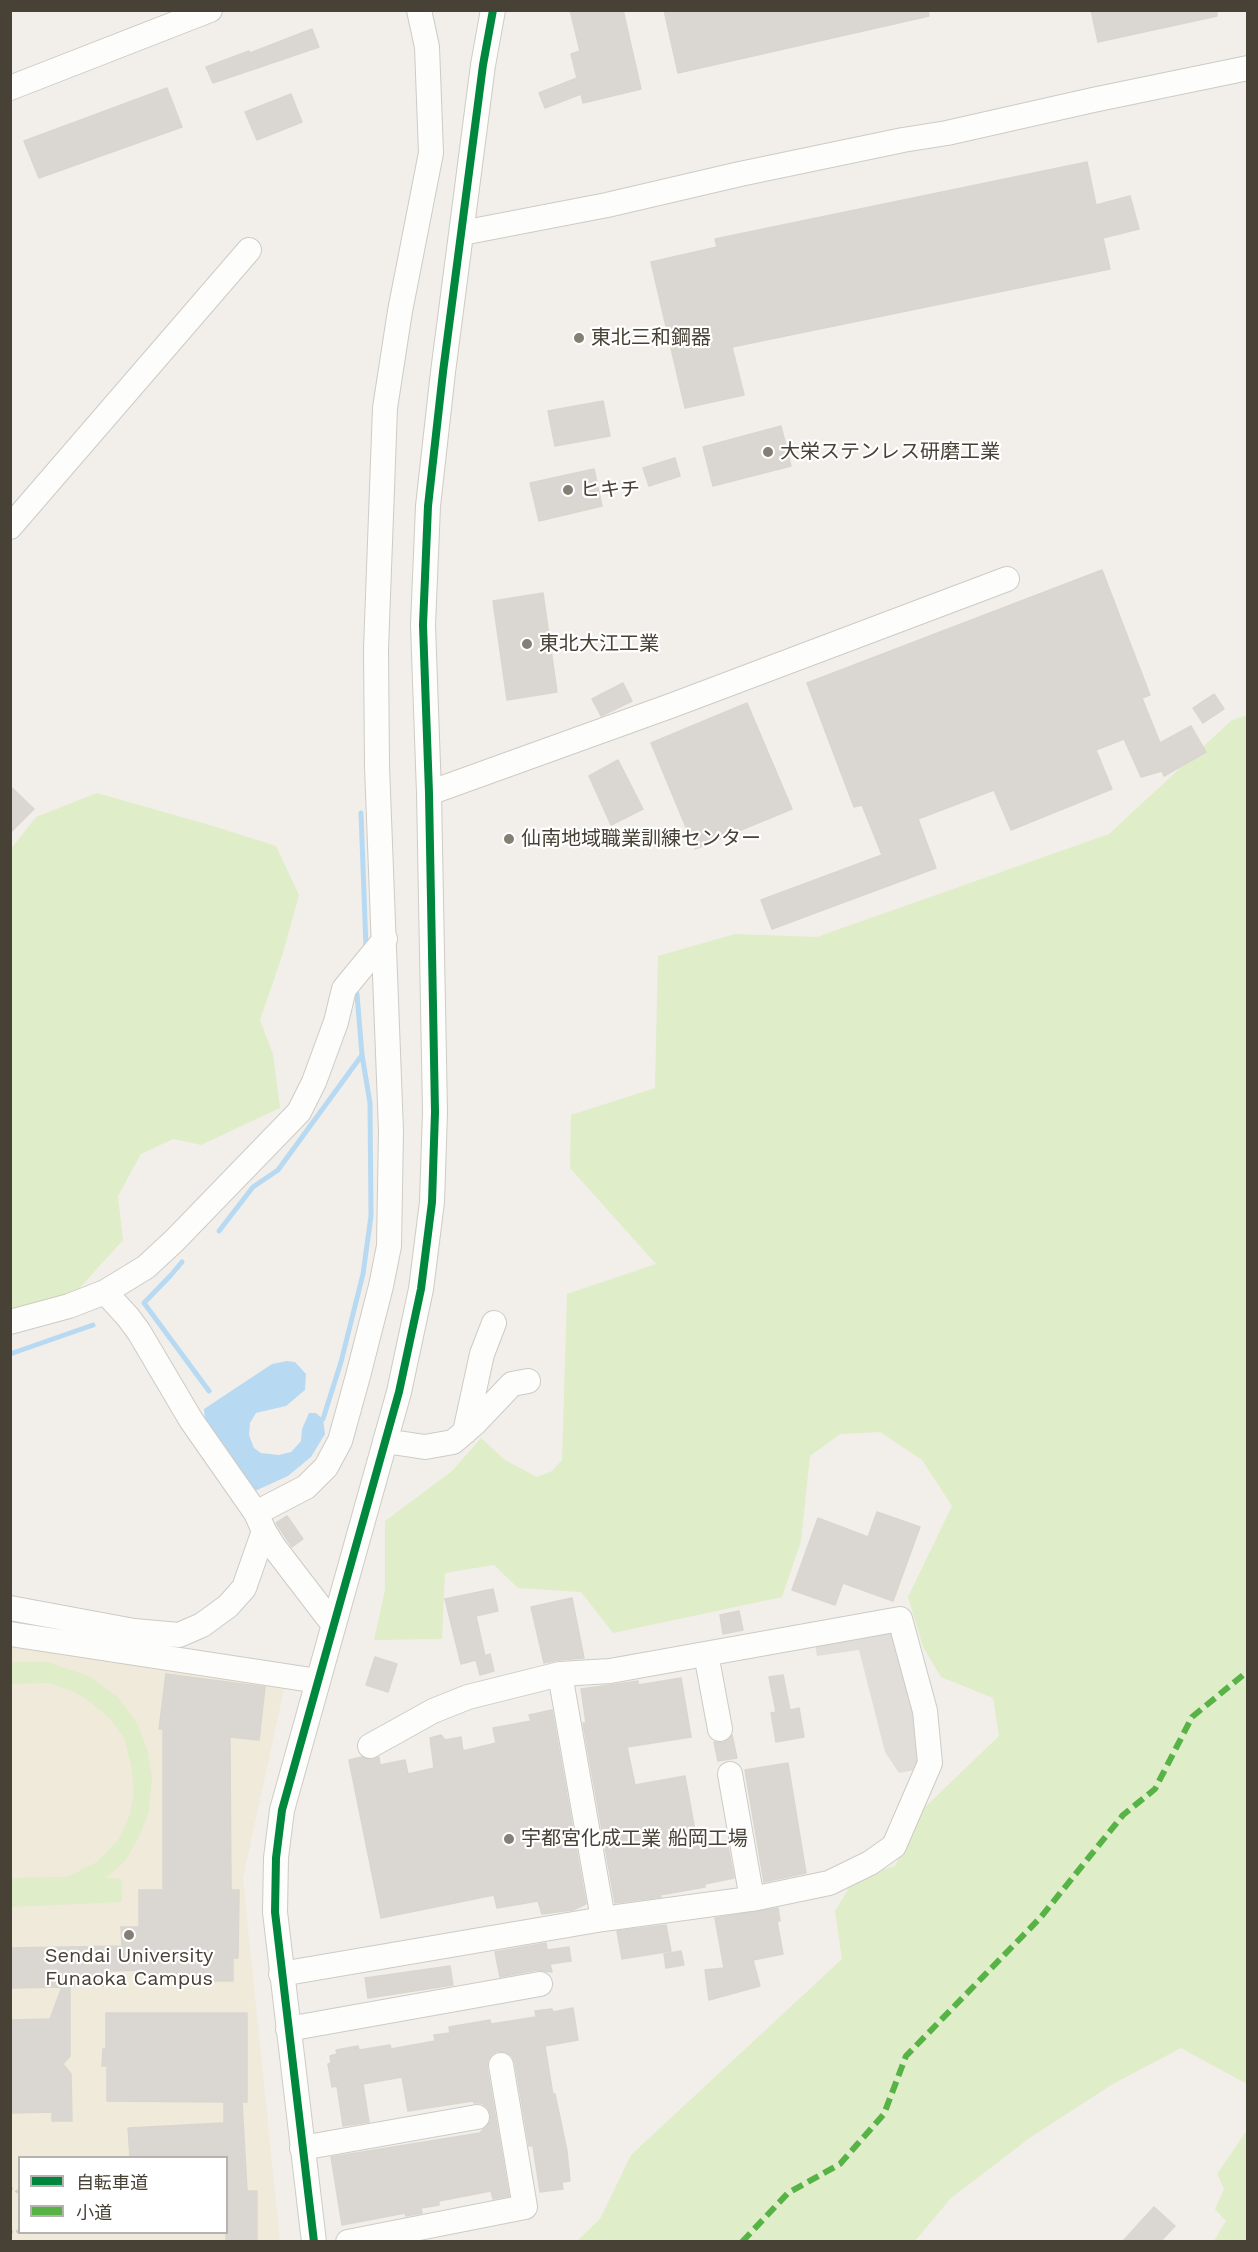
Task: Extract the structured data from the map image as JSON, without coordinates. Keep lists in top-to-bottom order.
{
  "places": [
    "東北三和鋼器",
    "大栄ステンレス研磨工業",
    "ヒキチ",
    "東北大江工業",
    "仙南地域職業訓練センター",
    "宇都宮化成工業 船岡工場",
    "Sendai University Funaoka Campus"
  ],
  "legend": ["自転車道", "小道"]
}
